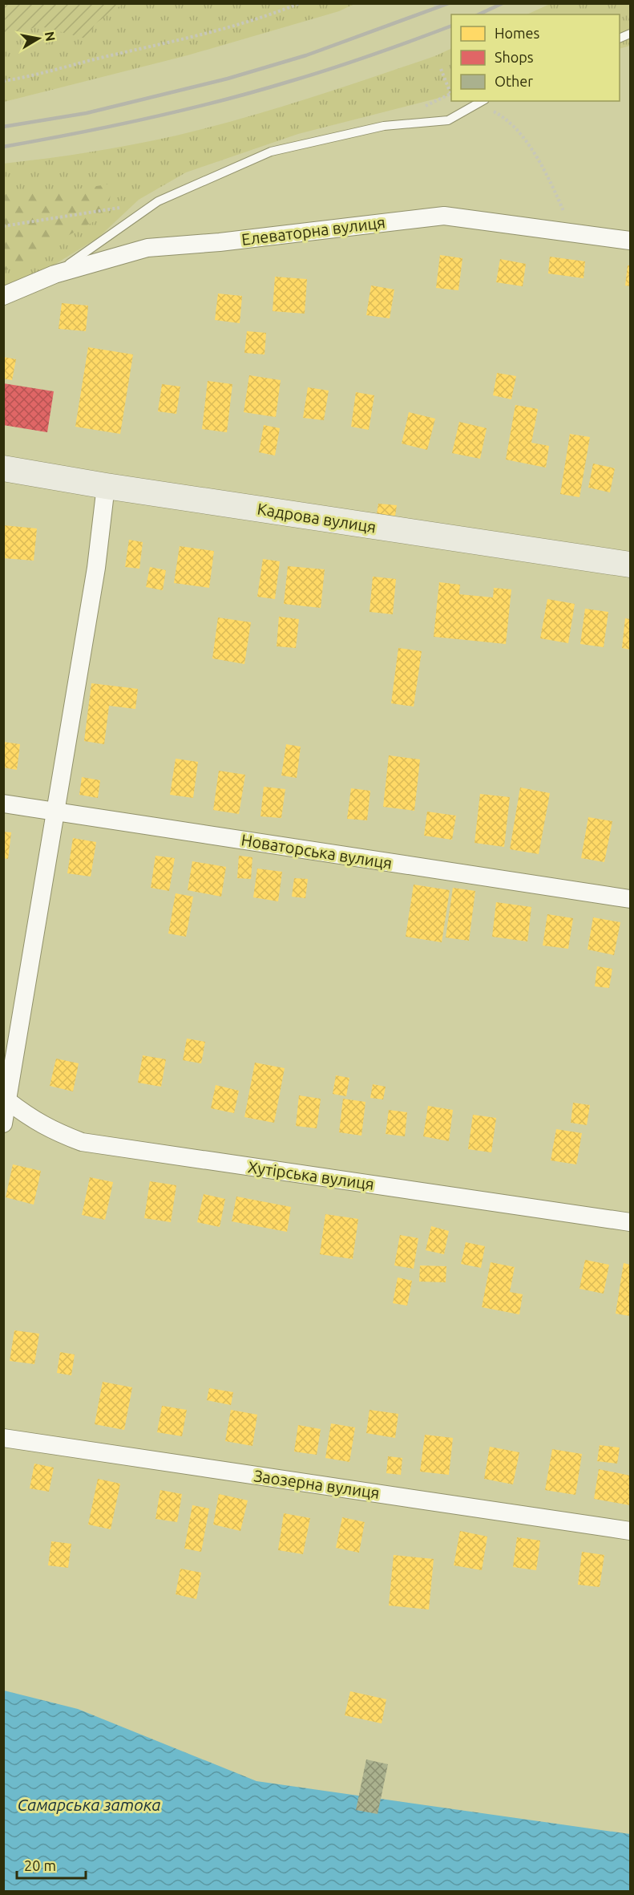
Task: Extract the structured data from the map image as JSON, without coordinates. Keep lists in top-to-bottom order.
{
  "streets": {
    "street": [
      "Елеваторна вулиця",
      "Кадрова вулиця",
      "Новаторська вулиця",
      "Хутірська вулиця",
      "Заозерна вулиця"
    ]
  },
  "water": ["Самарська затока"],
  "legend": ["Homes", "Shops", "Other"],
  "scale_bar": "20 m",
  "north": "right"
}
